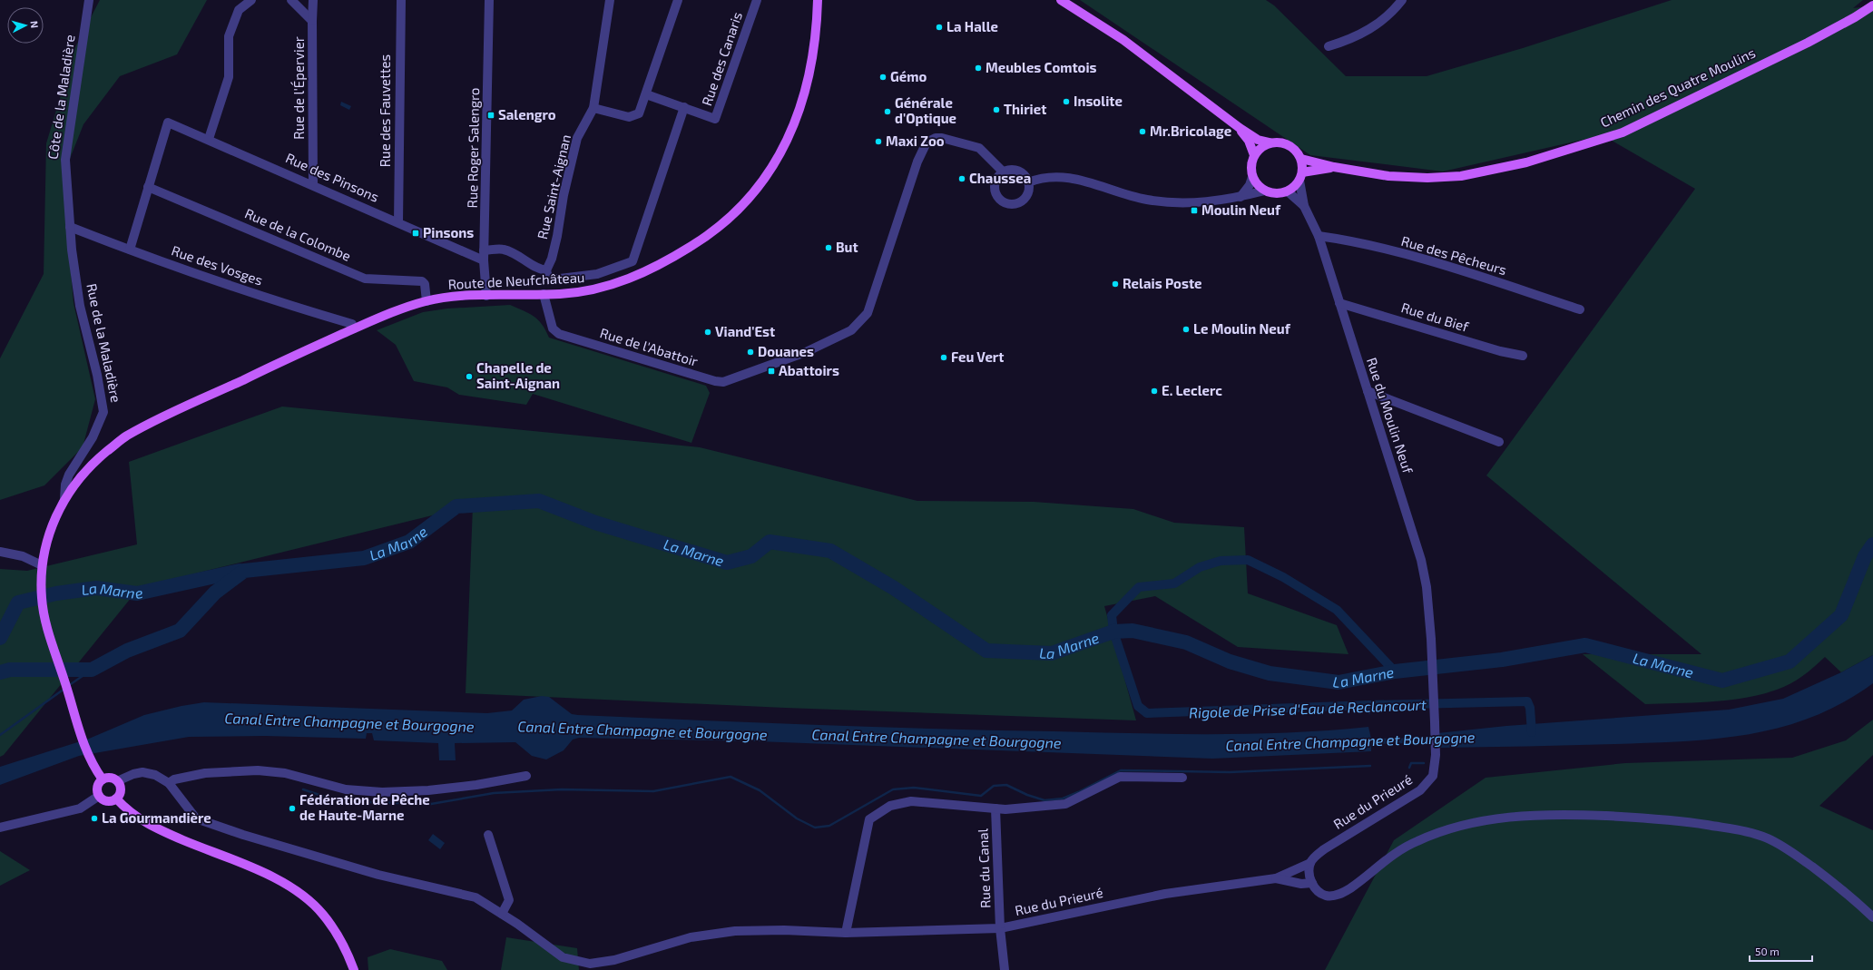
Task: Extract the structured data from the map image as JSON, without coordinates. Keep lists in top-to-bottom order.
{
  "streets": {
    "main road": ["Chemin des Quatre Moulins", "Route de Neufchâteau"],
    "street": [
      "Rue des Canaris",
      "Rue de l'Épervier",
      "Côte de la Maladière",
      "Rue des Fauvettes",
      "Rue Roger Salengro",
      "Rue des Pinsons",
      "Rue Saint-Aignan",
      "Rue de la Colombe",
      "Rue des Pêcheurs",
      "Rue des Vosges",
      "Rue du Bief",
      "Rue de la Maladière",
      "Rue de l'Abattoir",
      "Rue du Moulin Neuf",
      "Rue du Prieuré",
      "Rue du Canal"
    ]
  },
  "crossings": [
    ["Rue de l'Épervier", "Rue des Pinsons"],
    ["Chemin des Quatre Moulins", "Rue du Moulin Neuf"],
    ["Côte de la Maladière", "Rue des Vosges"],
    ["Côte de la Maladière", "Rue de la Maladière"],
    ["Rue des Fauvettes", "Rue des Pinsons"],
    ["Rue Roger Salengro", "Rue des Pinsons"],
    ["Rue Roger Salengro", "Route de Neufchâteau"],
    ["Rue des Pinsons", "Rue de la Colombe"],
    ["Rue de la Colombe", "Route de Neufchâteau"],
    ["Rue des Pêcheurs", "Rue du Moulin Neuf"],
    ["Rue des Vosges", "Route de Neufchâteau"],
    ["Rue des Vosges", "Rue de la Maladière"],
    ["Route de Neufchâteau", "Rue de la Maladière"],
    ["Route de Neufchâteau", "Rue de l'Abattoir"],
    ["Rue du Bief", "Rue du Moulin Neuf"],
    ["Rue du Moulin Neuf", "Rue du Prieuré"],
    ["Rue du Prieuré", "Rue du Canal"]
  ],
  "water": ["La Marne", "Rigole de Prise d'Eau de Reclancourt", "Canal Entre Champagne et Bourgogne"],
  "places": {
    "other": [
      "La Halle",
      "Meubles Comtois",
      "Gémo",
      "Insolite",
      "Thiriet",
      "Générale d'Optique",
      "Mr.Bricolage",
      "Maxi Zoo",
      "Chaussea",
      "But",
      "Relais Poste",
      "Le Moulin Neuf",
      "Viand'Est",
      "Douanes",
      "Feu Vert",
      "Chapelle de Saint-Aignan",
      "E. Leclerc",
      "Fédération de Pêche de Haute-Marne",
      "La Gourmandière"
    ],
    "transit": [
      "Salengro",
      "Moulin Neuf",
      "Pinsons",
      "Abattoirs"
    ]
  },
  "scale_bar": "50 m",
  "north": "right"
}
